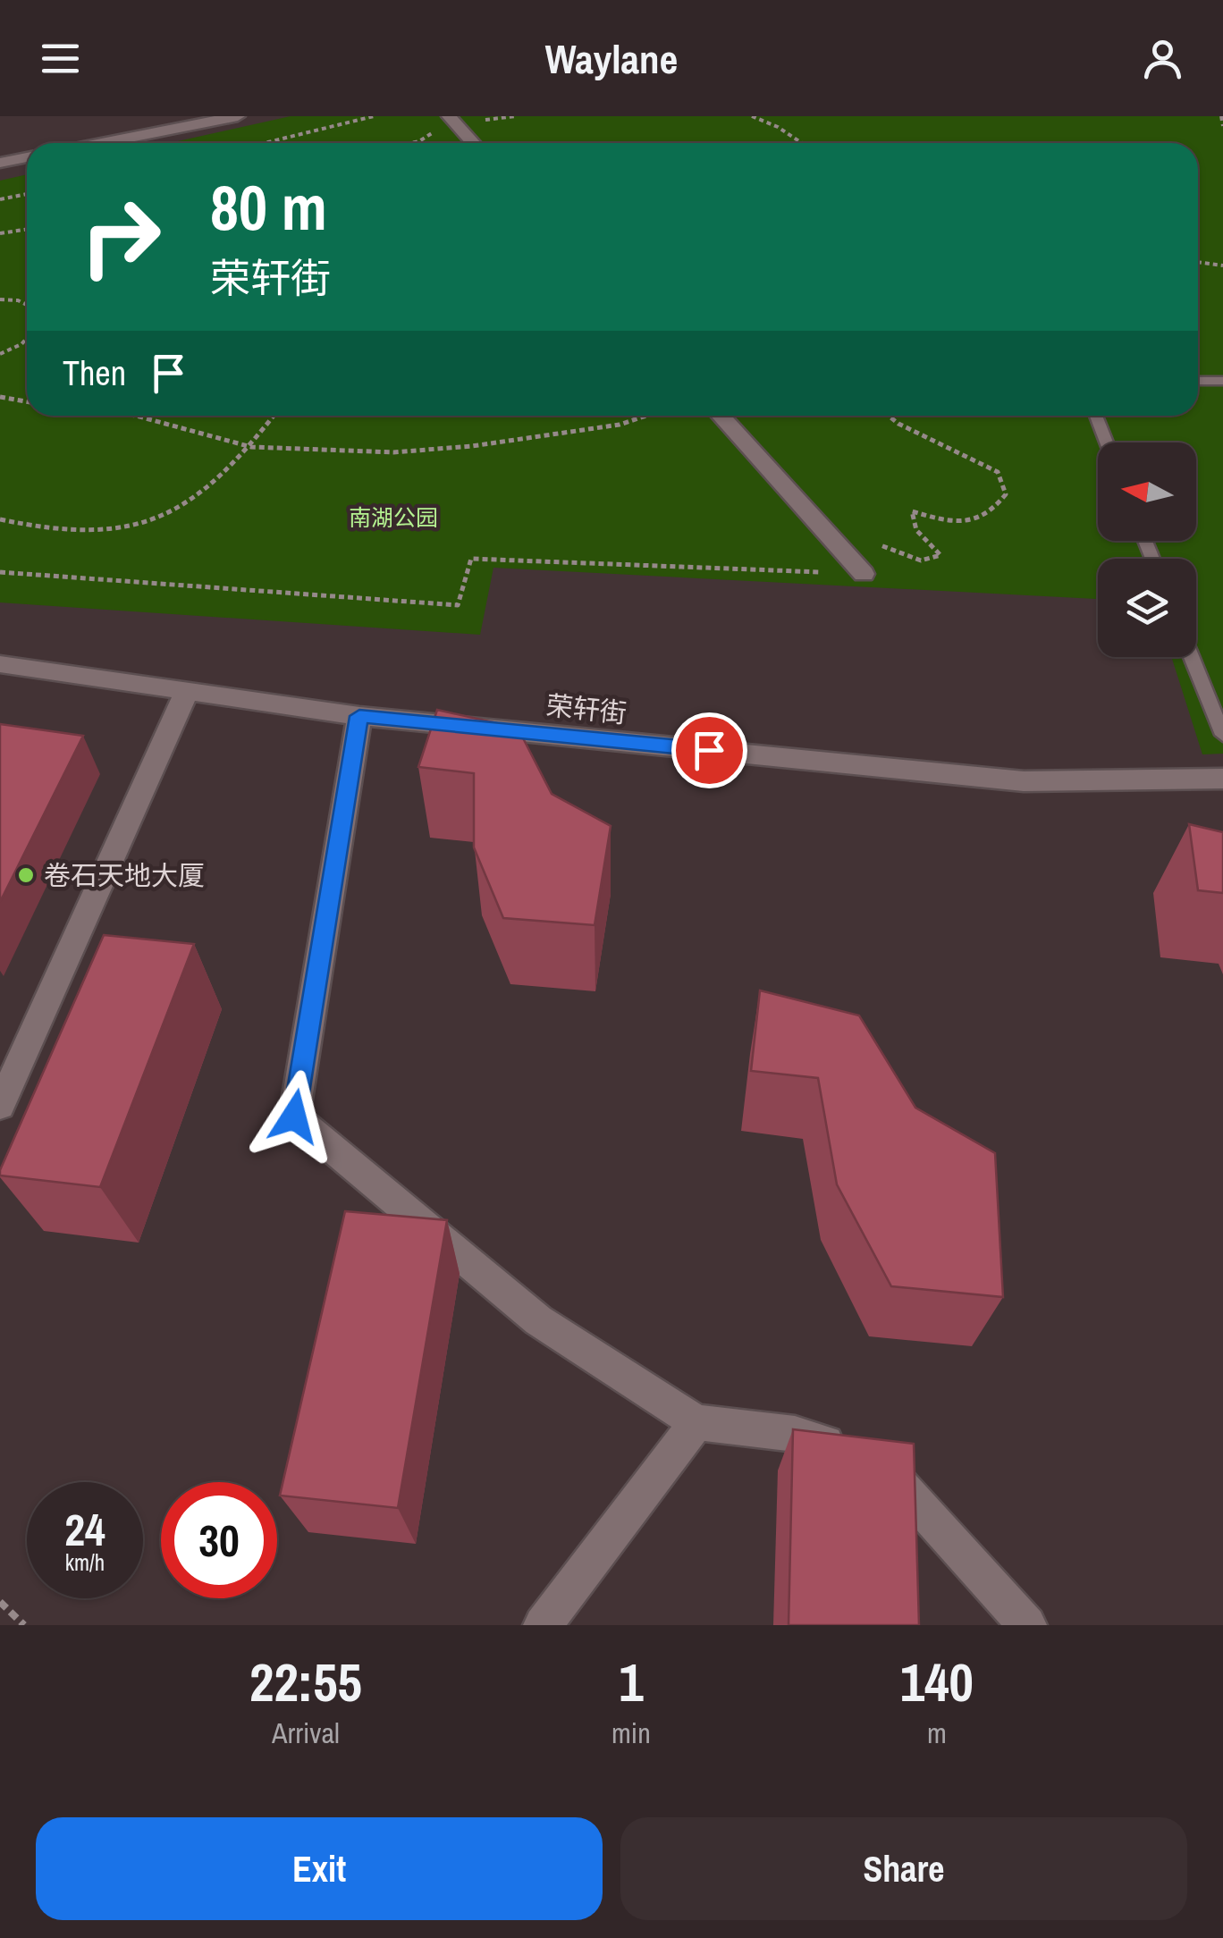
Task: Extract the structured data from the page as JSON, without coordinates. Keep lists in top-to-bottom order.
{
  "streets": {
    "street": ["荣轩街"]
  },
  "parks": ["南湖公园"],
  "places": ["卷石天地大厦"],
  "north": "left",
  "page": {
    "header": "Waylane",
    "turn": ["80 m", "荣轩街"],
    "then": "Then",
    "speed": "24 km/h",
    "limit": "30",
    "eta": [
      "22:55",
      "Arrival",
      "1",
      "min",
      "140",
      "m"
    ],
    "buttons": ["Exit", "Share"]
  }
}
